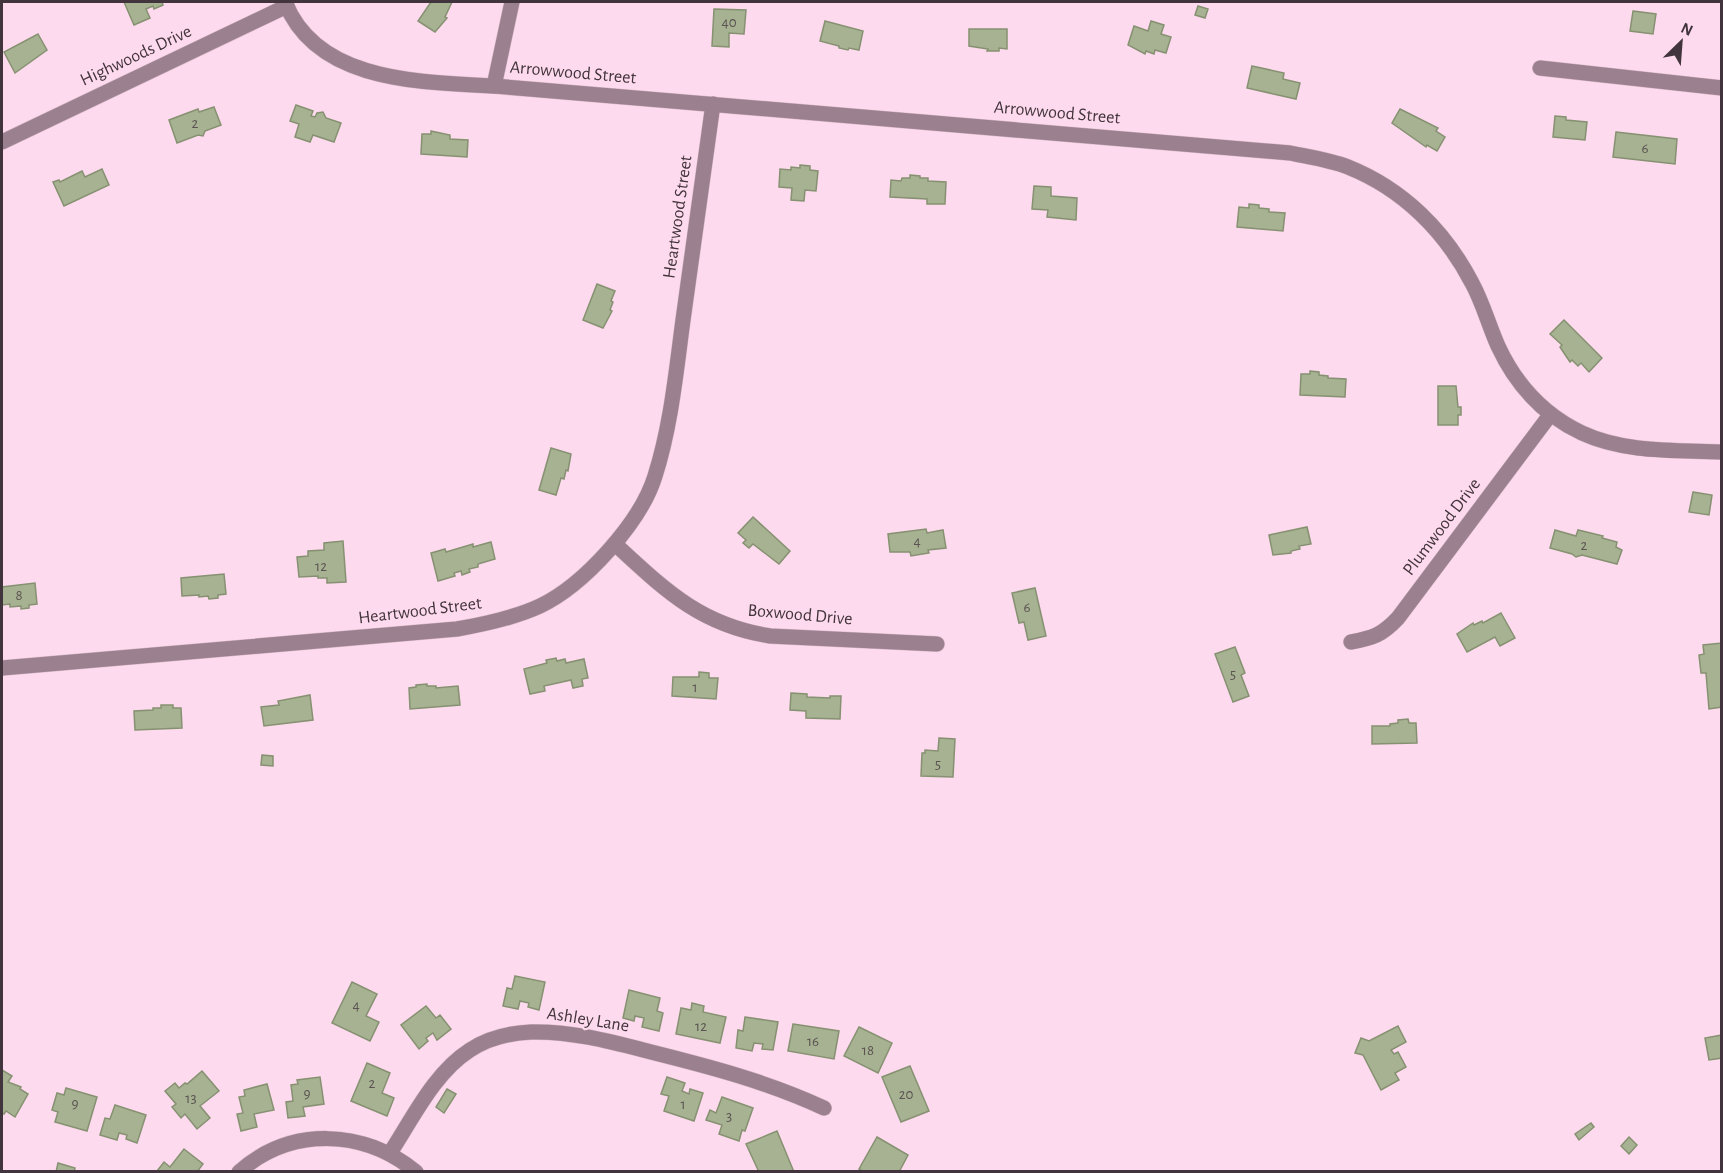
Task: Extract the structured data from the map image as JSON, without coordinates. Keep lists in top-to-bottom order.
{
  "streets": {
    "street": [
      "Highwoods Drive",
      "Arrowwood Street",
      "Heartwood Street",
      "Plumwood Drive",
      "Boxwood Drive",
      "Ashley Lane"
    ]
  },
  "crossings": [
    ["Highwoods Drive", "Arrowwood Street"],
    ["Arrowwood Street", "Heartwood Street"],
    ["Arrowwood Street", "Plumwood Drive"],
    ["Heartwood Street", "Boxwood Drive"]
  ],
  "house_numbers": [
    "40",
    "2",
    "6",
    "4",
    "2",
    "12",
    "8",
    "6",
    "5",
    "1",
    "5",
    "4",
    "12",
    "16",
    "18",
    "2",
    "9",
    "20",
    "13",
    "9",
    "1",
    "3"
  ],
  "north": "top right"
}
